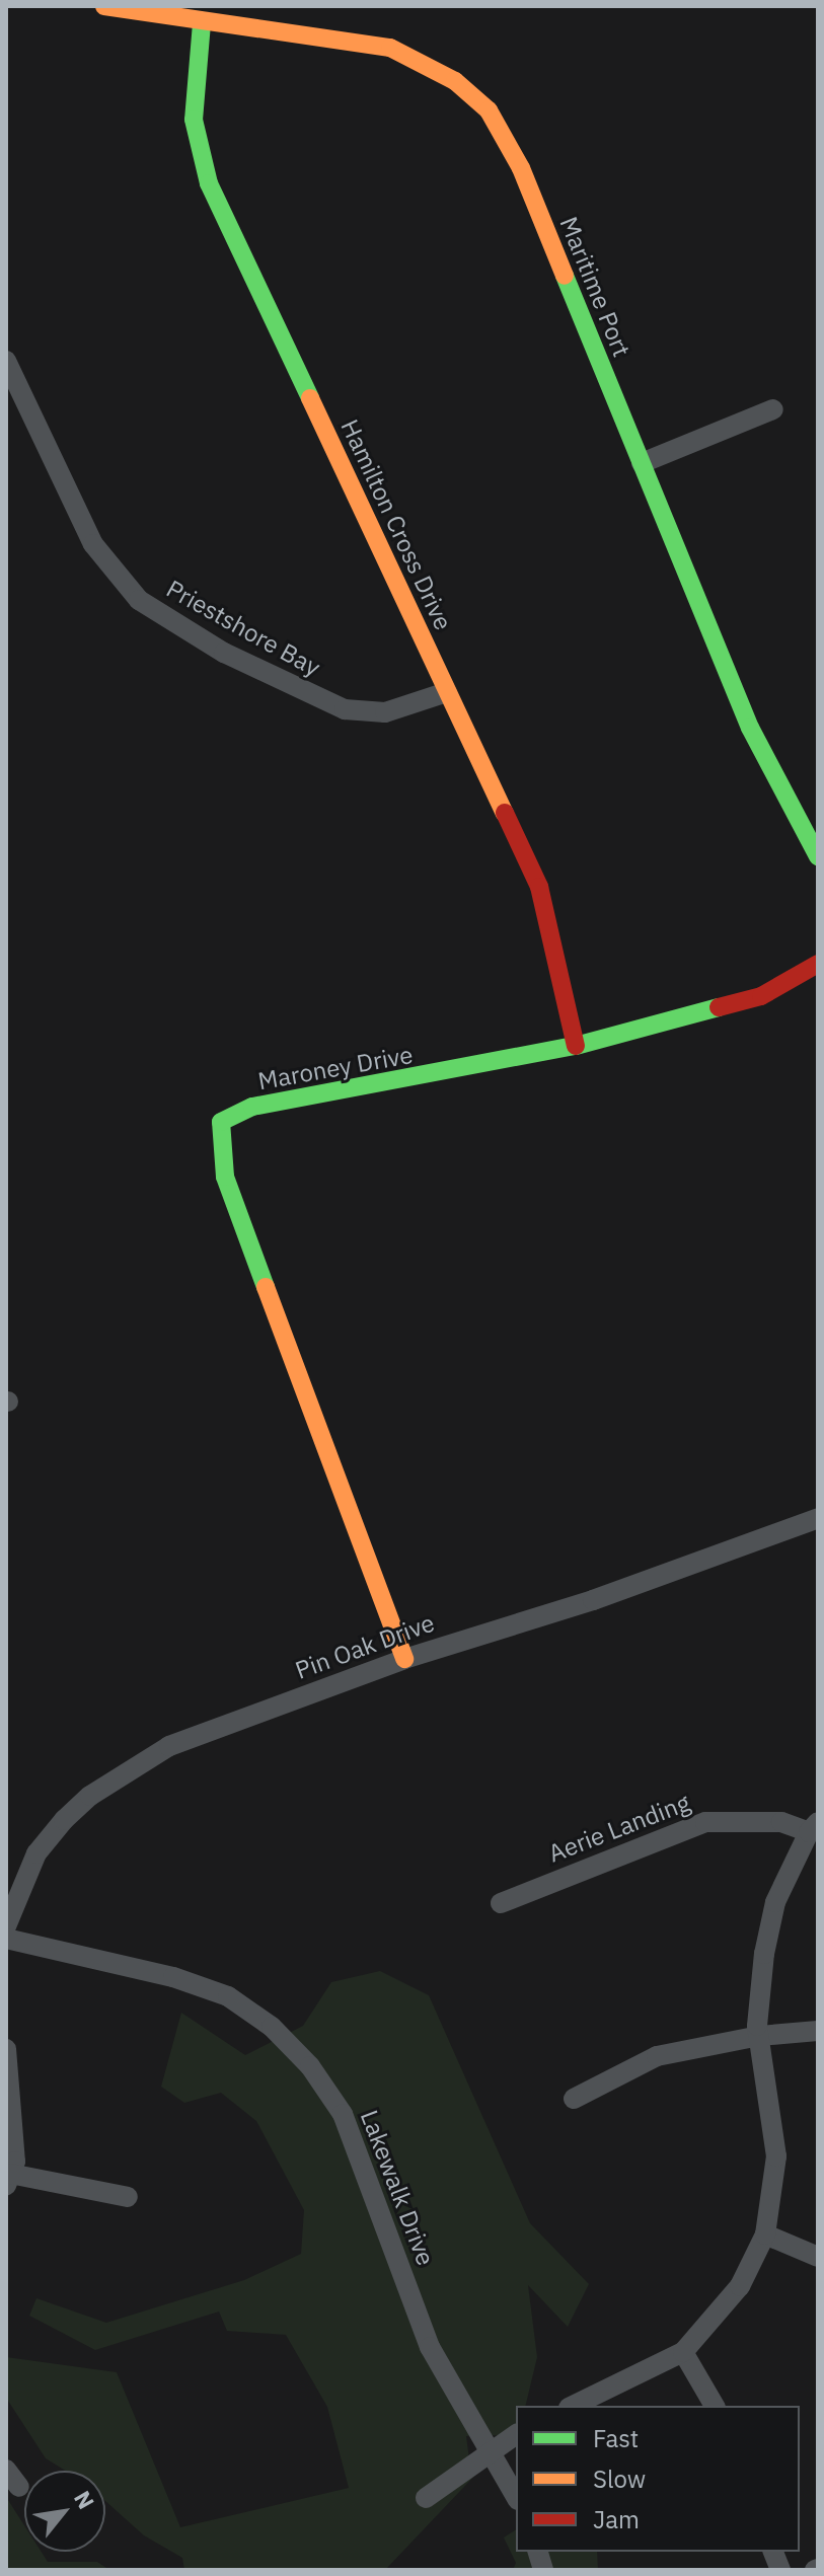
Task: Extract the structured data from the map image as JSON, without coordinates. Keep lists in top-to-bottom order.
{
  "streets": {
    "street": [
      "Maritime Port",
      "Hamilton Cross Drive",
      "Priestshore Bay",
      "Maroney Drive",
      "Pin Oak Drive",
      "Aerie Landing",
      "Lakewalk Drive"
    ]
  },
  "crossings": [
    ["Maritime Port", "Hamilton Cross Drive"],
    ["Hamilton Cross Drive", "Priestshore Bay"],
    ["Hamilton Cross Drive", "Maroney Drive"],
    ["Maroney Drive", "Pin Oak Drive"]
  ],
  "legend": ["Fast", "Slow", "Jam"],
  "north": "top right"
}
